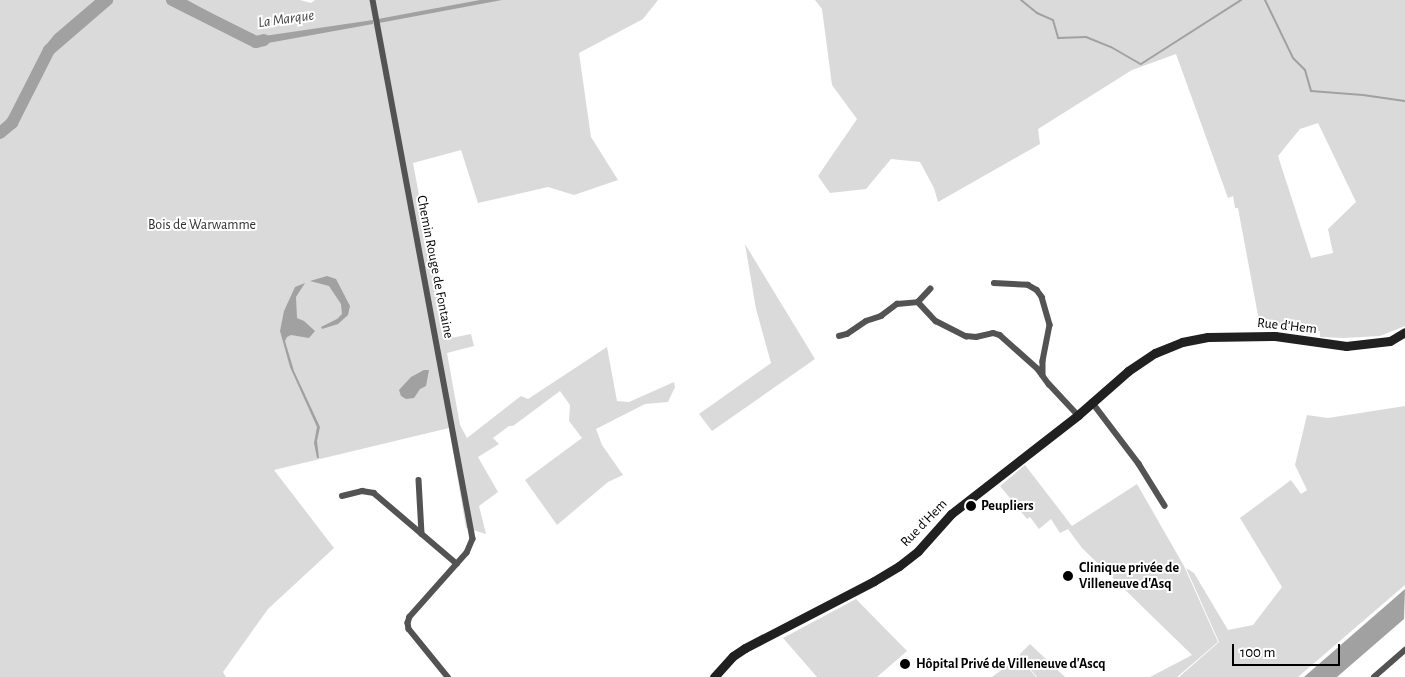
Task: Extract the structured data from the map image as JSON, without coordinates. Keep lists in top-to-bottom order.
{
  "streets": {
    "street": ["Chemin Rouge de Fontaine", "Rue d'Hem"]
  },
  "water": ["La Marque"],
  "parks": ["Bois de Warwamme"],
  "places": ["Peupliers", "Clinique privée de Villeneuve d'Asq", "Hôpital Privé de Villeneuve d'Ascq"],
  "scale_bar": "100 m"
}
